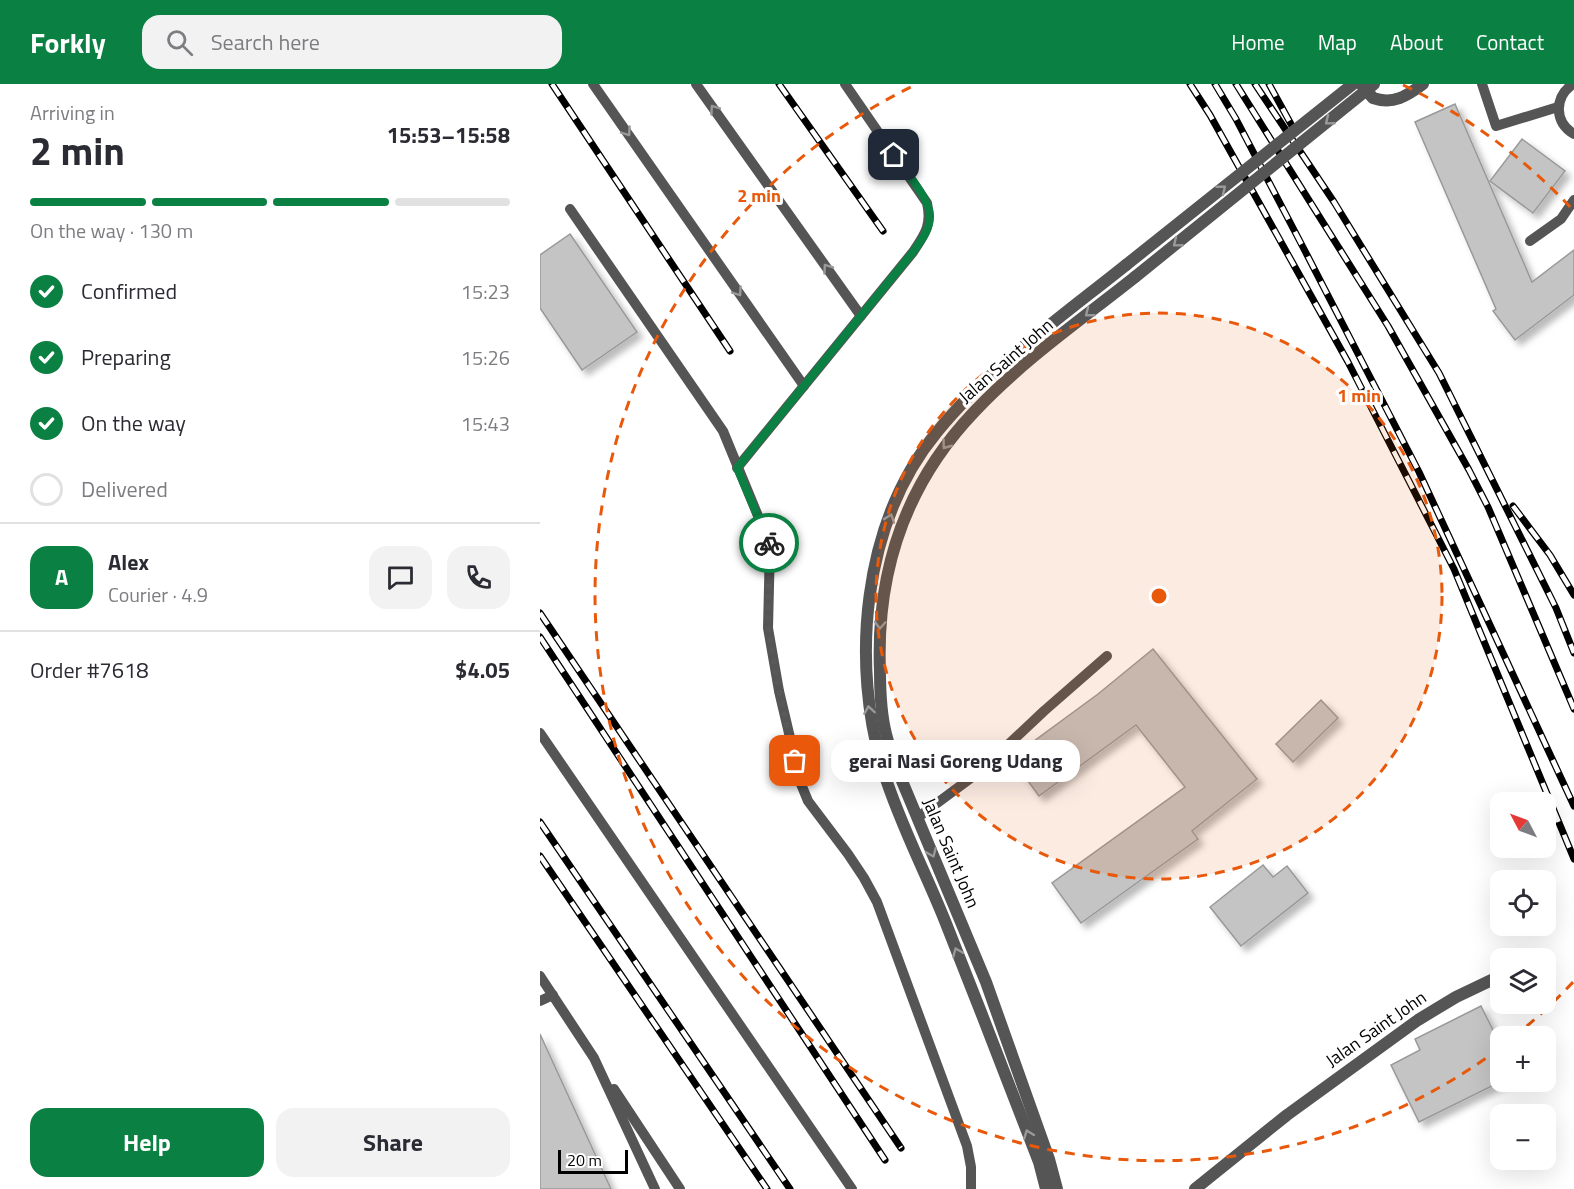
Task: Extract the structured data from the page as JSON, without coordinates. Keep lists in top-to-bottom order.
{
  "streets": {
    "street": ["Jalan Saint John"]
  },
  "places": ["gerai Nasi Goreng Udang"],
  "scale_bar": "20 m",
  "north": "top left",
  "page": {
    "header": "Forkly",
    "search": "Search here",
    "nav": [
      "Home",
      "Map",
      "About",
      "Contact"
    ],
    "heading": ["2 min", "Arriving in", "15:53–15:58"],
    "panel": [
      "Alex",
      "Courier · 4.9",
      "Order #7618",
      "$4.05"
    ],
    "bar": "On the way · 130 m",
    "list": [
      ["Confirmed", "15:23"],
      ["Preparing", "15:26"],
      ["On the way", "15:43"],
      "Delivered"
    ],
    "round": "A",
    "bubble": "gerai Nasi Goreng Udang",
    "map_buttons": ["+", "−"],
    "buttons": ["Help", "Share"],
    "scale": "20 m"
  },
  "rings": ["2 min", "1 min"]
}
